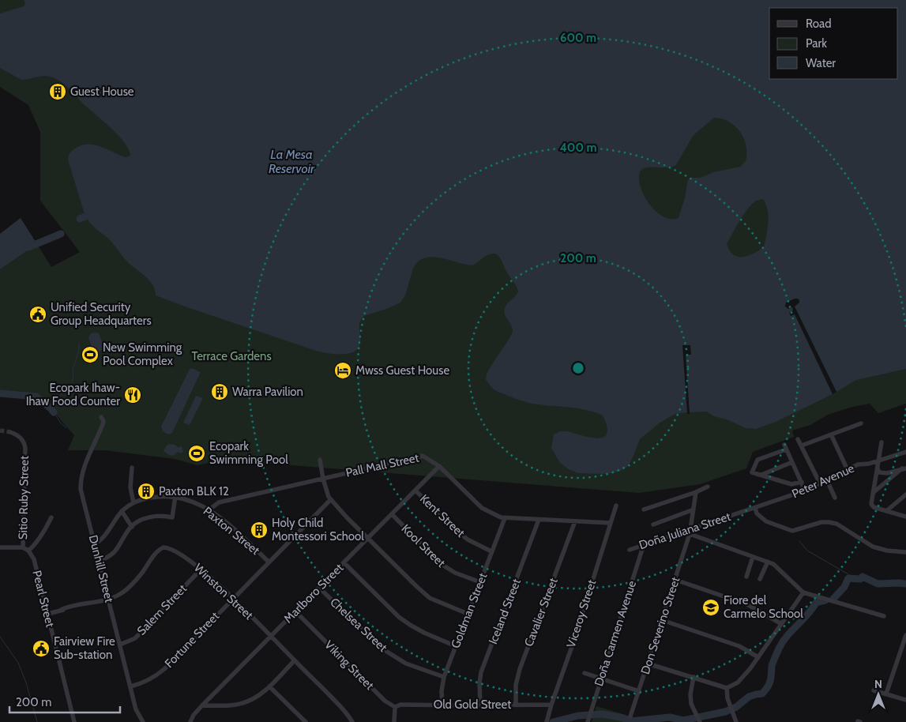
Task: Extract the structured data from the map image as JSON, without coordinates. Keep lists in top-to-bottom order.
{
  "streets": {
    "street": [
      "Pall Mall Street",
      "Peter Avenue",
      "Sitio Ruby Street",
      "Kent Street",
      "Paxton Street",
      "Doña Juliana Street",
      "Kool Street",
      "Dunhill Street",
      "Winston Street",
      "Marlboro Street",
      "Pearl Street",
      "Salem Street",
      "Goldman Street",
      "Iceland Street",
      "Cavalier Street",
      "Viceroy Street",
      "Chelsea Street",
      "Don Severino Street",
      "Doña Carmen Avenue",
      "Fortune Street",
      "Viking Street",
      "Old Gold Street"
    ]
  },
  "crossings": [
    ["Pall Mall Street", "Paxton Street"],
    ["Pall Mall Street", "Marlboro Street"],
    ["Pall Mall Street", "Goldman Street"],
    ["Pall Mall Street", "Iceland Street"],
    ["Pall Mall Street", "Cavalier Street"],
    ["Pall Mall Street", "Viceroy Street"],
    ["Peter Avenue", "Doña Juliana Street"],
    ["Kent Street", "Marlboro Street"],
    ["Kent Street", "Goldman Street"],
    ["Paxton Street", "Dunhill Street"],
    ["Paxton Street", "Fortune Street"],
    ["Doña Juliana Street", "Don Severino Street"],
    ["Doña Juliana Street", "Doña Carmen Avenue"],
    ["Kool Street", "Marlboro Street"],
    ["Kool Street", "Goldman Street"],
    ["Dunhill Street", "Winston Street"],
    ["Dunhill Street", "Salem Street"],
    ["Dunhill Street", "Fortune Street"],
    ["Winston Street", "Marlboro Street"],
    ["Winston Street", "Pearl Street"],
    ["Winston Street", "Salem Street"],
    ["Winston Street", "Fortune Street"],
    ["Marlboro Street", "Chelsea Street"],
    ["Marlboro Street", "Viking Street"],
    ["Goldman Street", "Chelsea Street"],
    ["Goldman Street", "Old Gold Street"],
    ["Iceland Street", "Old Gold Street"],
    ["Cavalier Street", "Old Gold Street"],
    ["Viceroy Street", "Old Gold Street"],
    ["Viking Street", "Old Gold Street"]
  ],
  "water": ["La Mesa Reservoir"],
  "parks": ["Terrace Gardens"],
  "places": {
    "building": [
      "Guest House",
      "Warra Pavilion",
      "Paxton BLK 12",
      "Holy Child Montessori School"
    ],
    "public building": ["Unified Security Group Headquarters", "Fairview Fire Sub-station"],
    "sports": ["New Swimming Pool Complex", "Ecopark Swimming Pool"],
    "hotel": ["Mwss Guest House"],
    "restaurant": ["Ecopark Ihaw- Ihaw Food Counter"],
    "school or university": ["Fiore del Carmelo School"]
  },
  "legend": ["Road", "Park", "Water"],
  "scale_bar": "200 m",
  "north": "top",
  "rings": ["600 m", "400 m", "200 m"]
}
